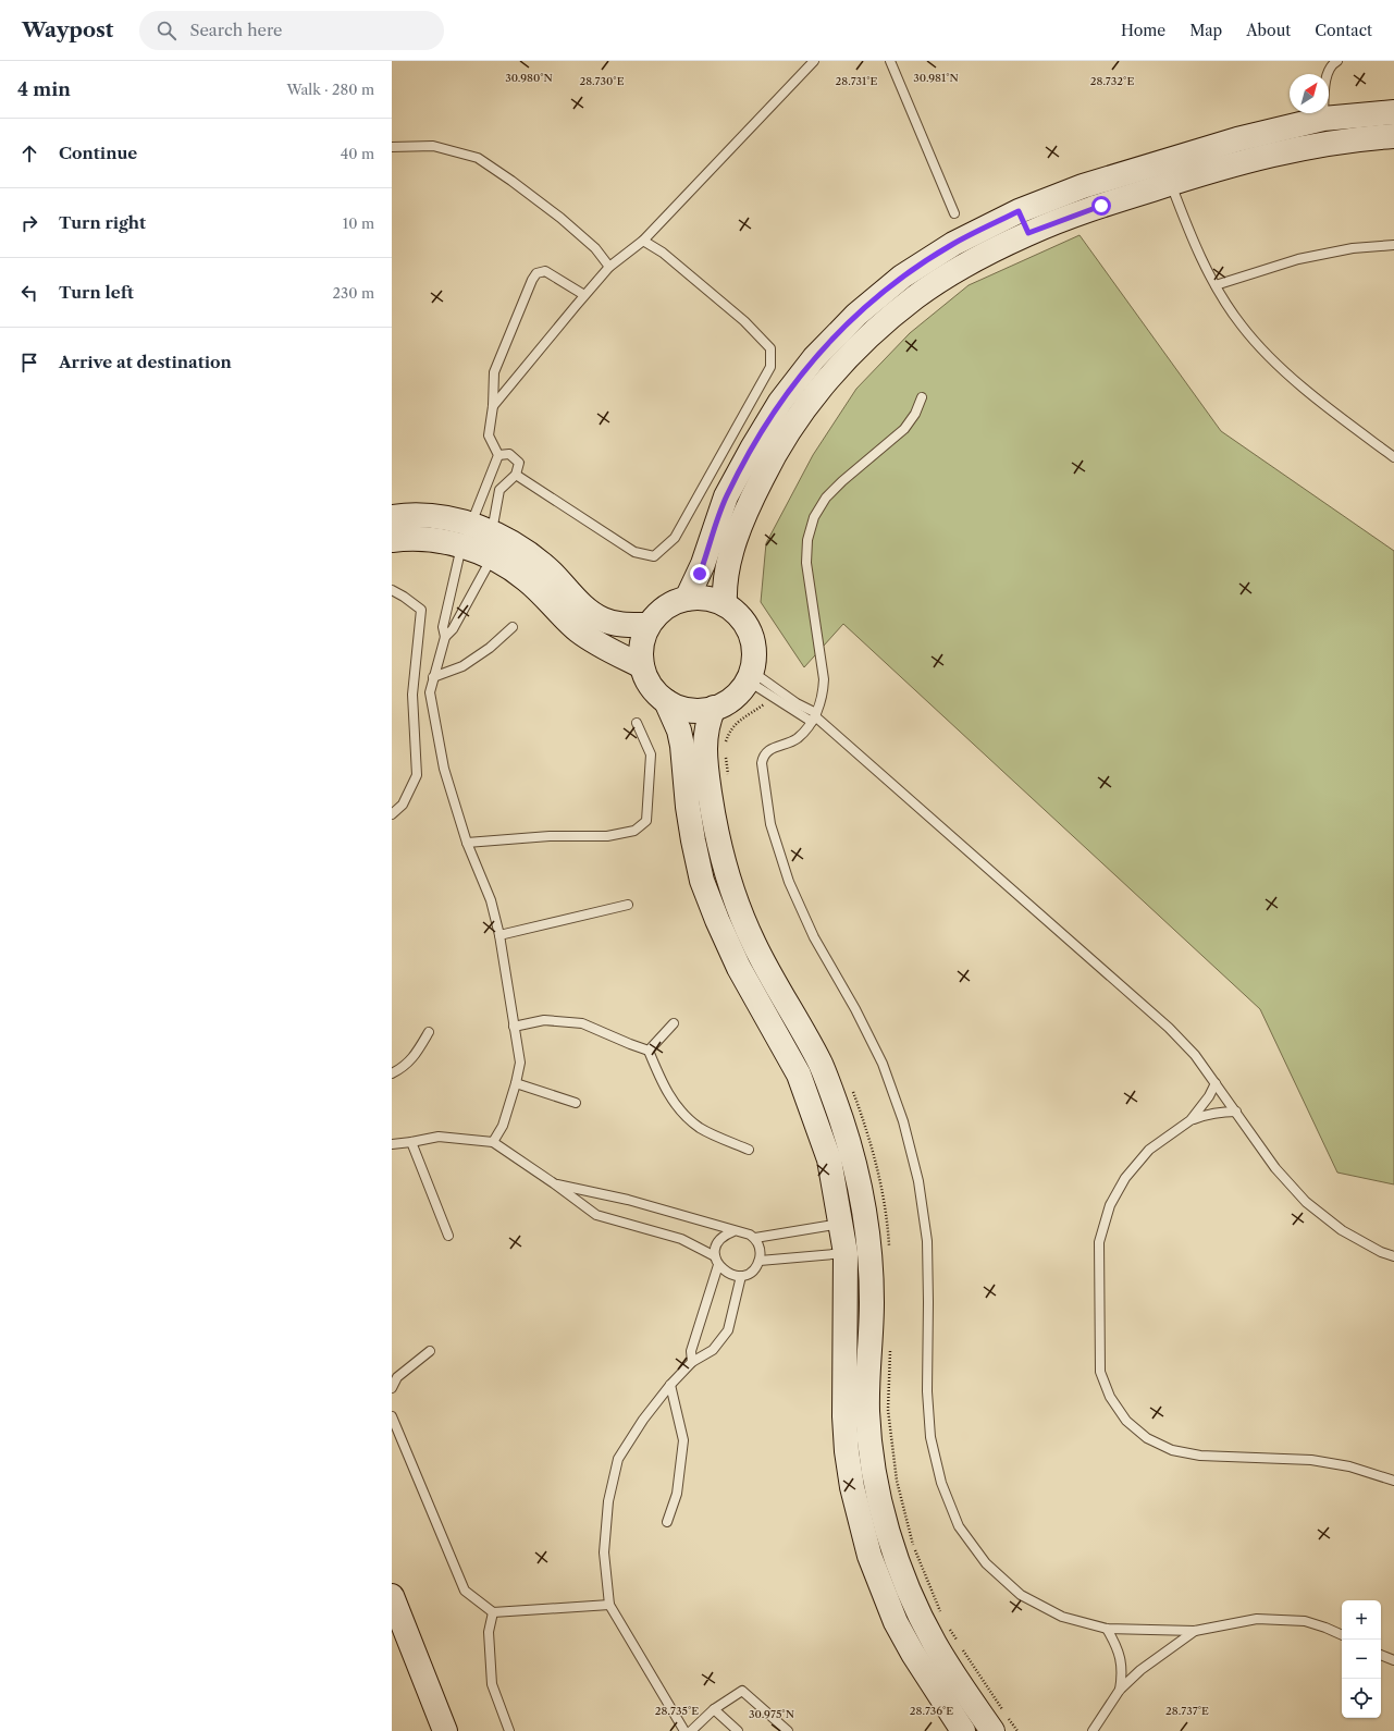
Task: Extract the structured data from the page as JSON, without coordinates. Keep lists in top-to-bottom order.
{
  "north": "top right",
  "page": {
    "header": "Waypost",
    "search": "Search here",
    "nav": [
      "Home",
      "Map",
      "About",
      "Contact"
    ],
    "heading": ["4 min", "Walk · 280 m"],
    "list": [
      ["Continue", "40 m"],
      ["Turn right", "10 m"],
      ["Turn left", "230 m"],
      "Arrive at destination"
    ],
    "map_buttons": ["+", "−"]
  },
  "coordinates": [
    "30.980°N",
    "30.981°N",
    "28.730°E",
    "28.731°E",
    "28.732°E",
    "28.735°E",
    "28.736°E",
    "28.737°E",
    "30.975°N"
  ]
}
